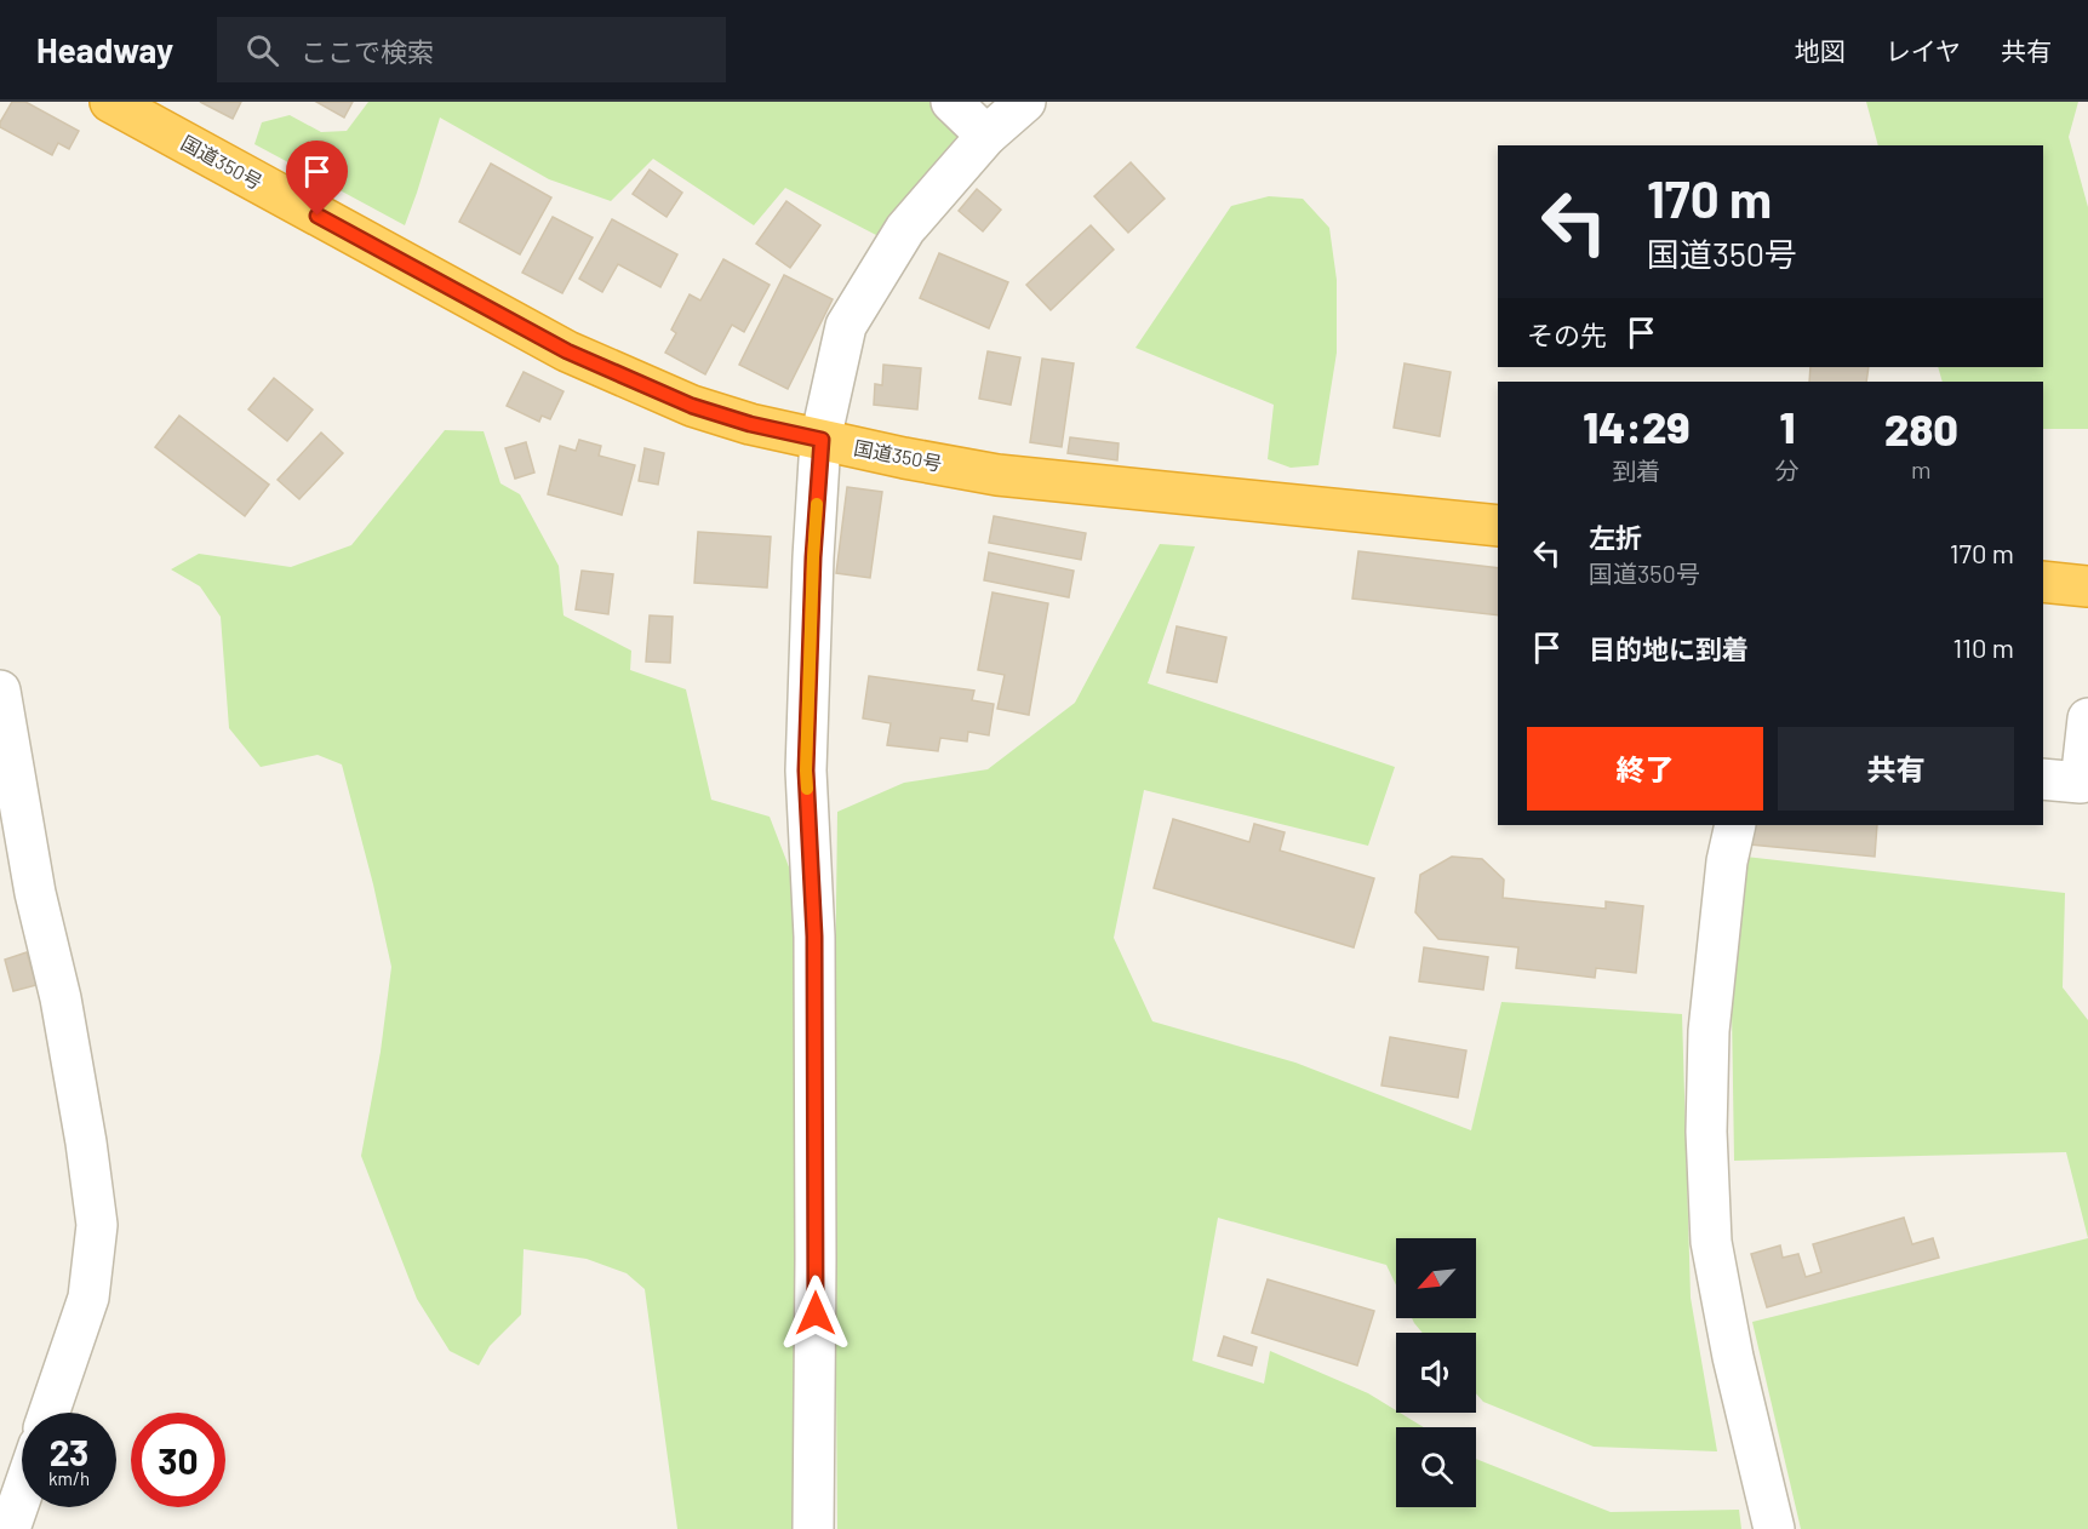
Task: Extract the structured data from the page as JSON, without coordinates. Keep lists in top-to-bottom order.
{
  "streets": {
    "highway": ["国道350号"]
  },
  "north": "bottom left",
  "page": {
    "header": "Headway",
    "search": "ここで検索",
    "nav": ["地図", "レイヤ", "共有"],
    "turn": ["170 m", "国道350号"],
    "then": "その先",
    "eta": [
      "14:29",
      "到着",
      "1",
      "分",
      "280",
      "m"
    ],
    "list": [
      {
        "name": "左折",
        "note": "国道350号",
        "value": "170 m"
      },
      {
        "name": "目的地に到着",
        "value": "110 m"
      }
    ],
    "buttons": ["終了", "共有"],
    "speed": "23 km/h",
    "limit": "30"
  }
}
